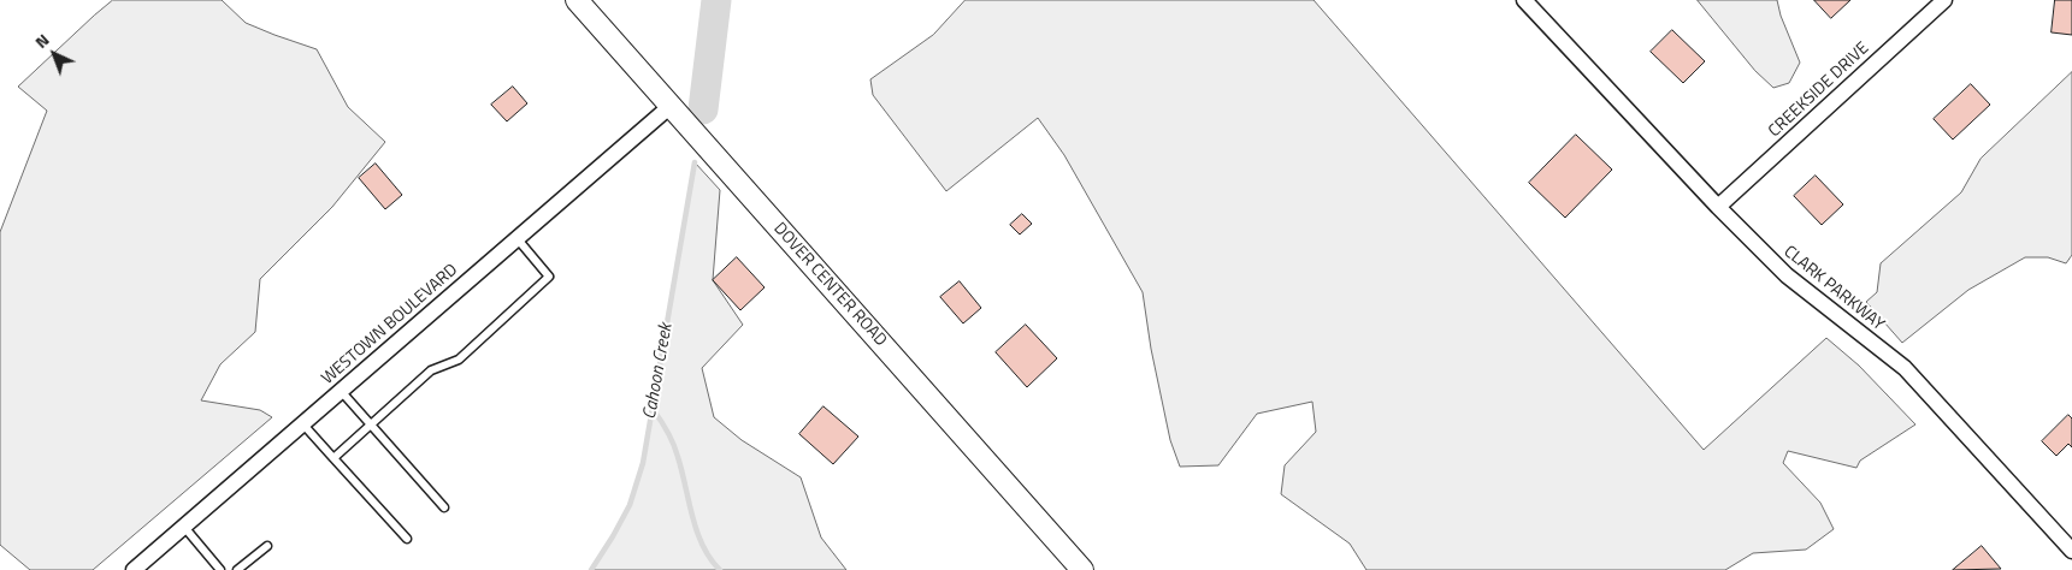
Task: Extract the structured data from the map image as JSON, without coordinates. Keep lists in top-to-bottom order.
{
  "streets": {
    "street": [
      "CREEKSIDE DRIVE",
      "DOVER CENTER ROAD",
      "CLARK PARKWAY",
      "WESTOWN BOULEVARD"
    ]
  },
  "crossings": [
    ["CREEKSIDE DRIVE", "CLARK PARKWAY"],
    ["DOVER CENTER ROAD", "WESTOWN BOULEVARD"]
  ],
  "water": ["Cahoon Creek"],
  "north": "top left"
}
